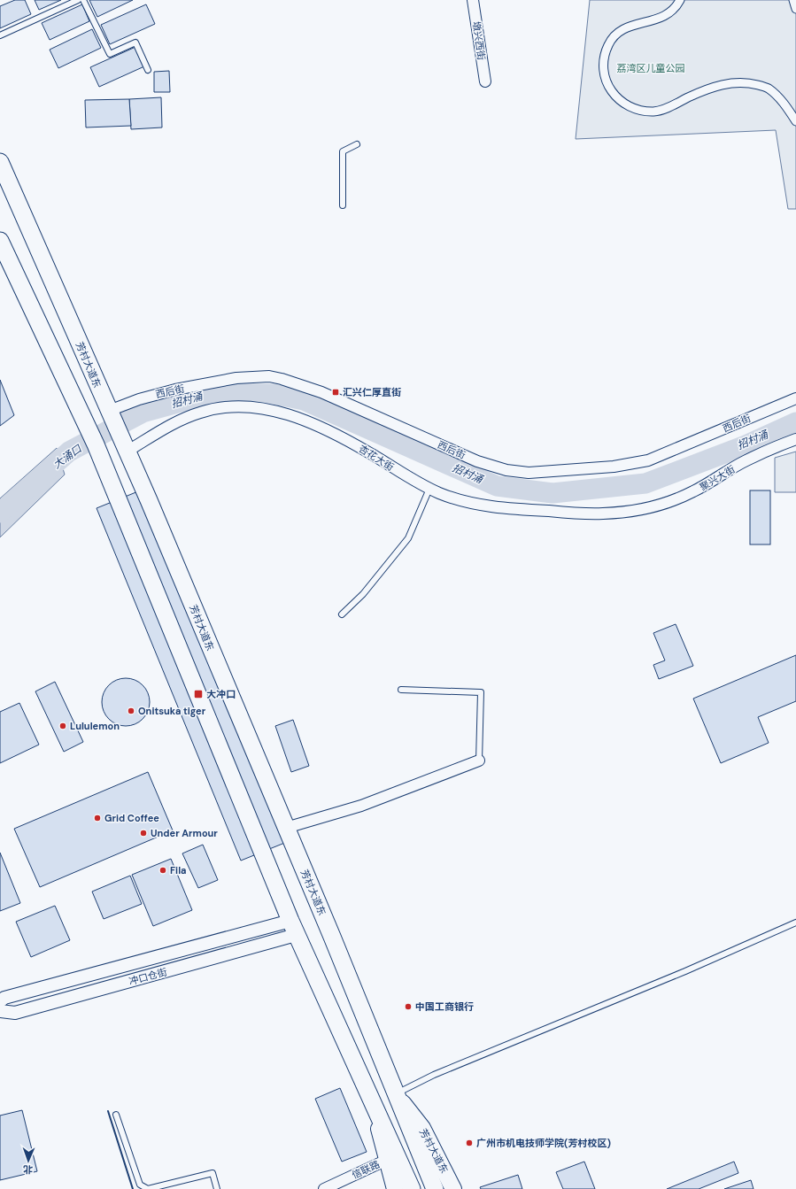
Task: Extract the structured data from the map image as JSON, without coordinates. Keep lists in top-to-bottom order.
{
  "streets": {
    "highway": ["芳村大道东"],
    "street": [
      "墩兴西街",
      "西后街",
      "杏花大街",
      "聚兴大街",
      "冲口仓街",
      "信联路"
    ]
  },
  "crossings": [
    ["芳村大道东", "西后街"],
    ["芳村大道东", "杏花大街"],
    ["杏花大街", "聚兴大街"]
  ],
  "water": ["招村涌", "大涌口"],
  "parks": ["荔湾区儿童公园"],
  "places": {
    "transit": ["汇兴仁厚直街", "大冲口"],
    "other": [
      "Onitsuka tiger",
      "Lululemon",
      "Grid Coffee",
      "Under Armour",
      "Fila",
      "中国工商银行",
      "广州市机电技师学院(芳村校区)"
    ]
  },
  "north": "bottom"
}
